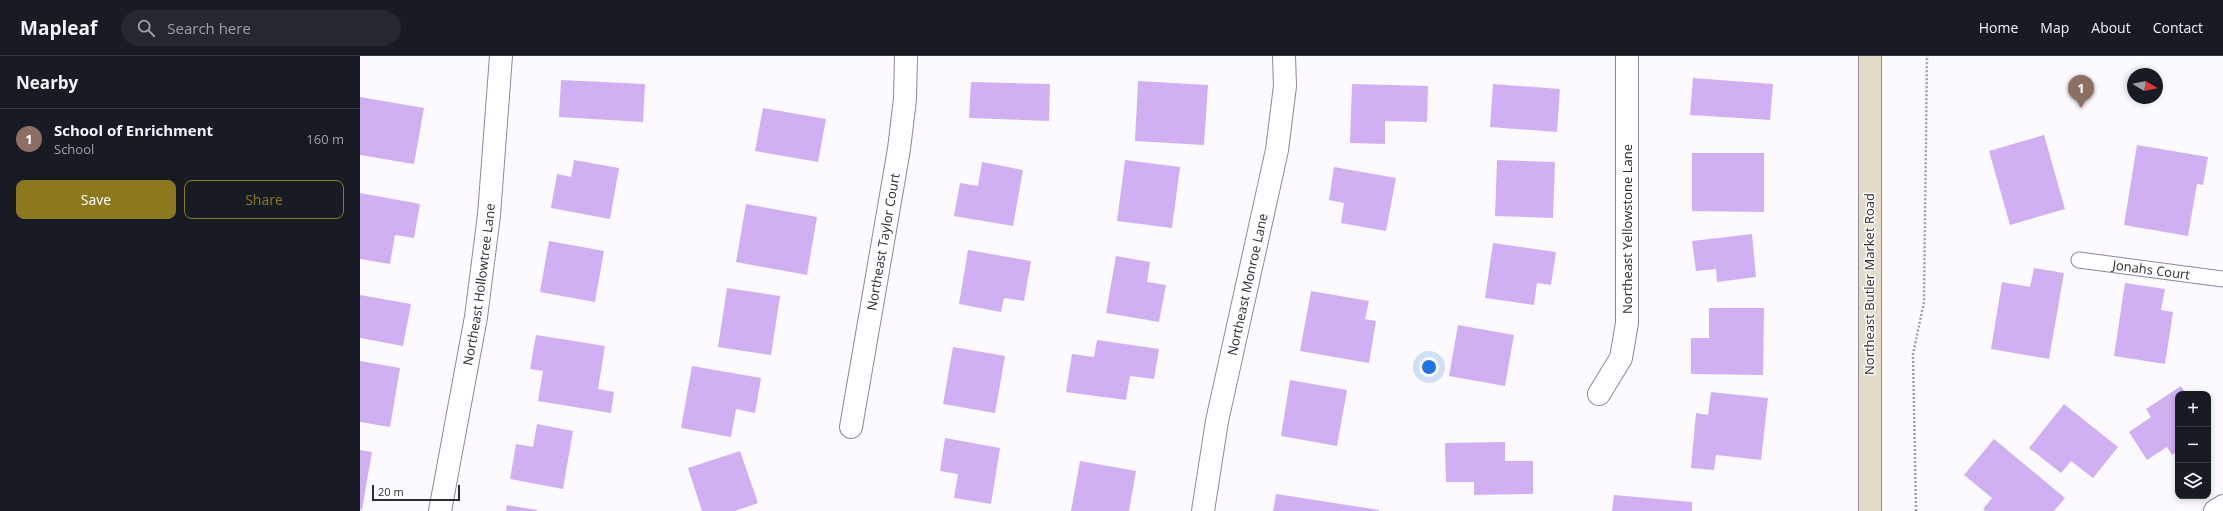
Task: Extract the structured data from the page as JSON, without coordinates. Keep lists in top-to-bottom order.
{
  "streets": {
    "main road": ["Northeast Butler Market Road"],
    "street": [
      "Northeast Yellowstone Lane",
      "Northeast Taylor Court",
      "Northeast Hollowtree Lane",
      "Northeast Monroe Lane"
    ],
    "lane": ["Jonahs Court"]
  },
  "scale_bar": "20 m",
  "north": "right",
  "page": {
    "header": "Mapleaf",
    "search": "Search here",
    "nav": [
      "Home",
      "Map",
      "About",
      "Contact"
    ],
    "heading": "Nearby",
    "pins": "1",
    "list": [
      {
        "mark": "1",
        "name": "School of Enrichment",
        "note": "School",
        "value": "160 m"
      }
    ],
    "buttons": ["Save", "Share"],
    "map_buttons": ["+", "−"],
    "scale": "20 m"
  }
}
